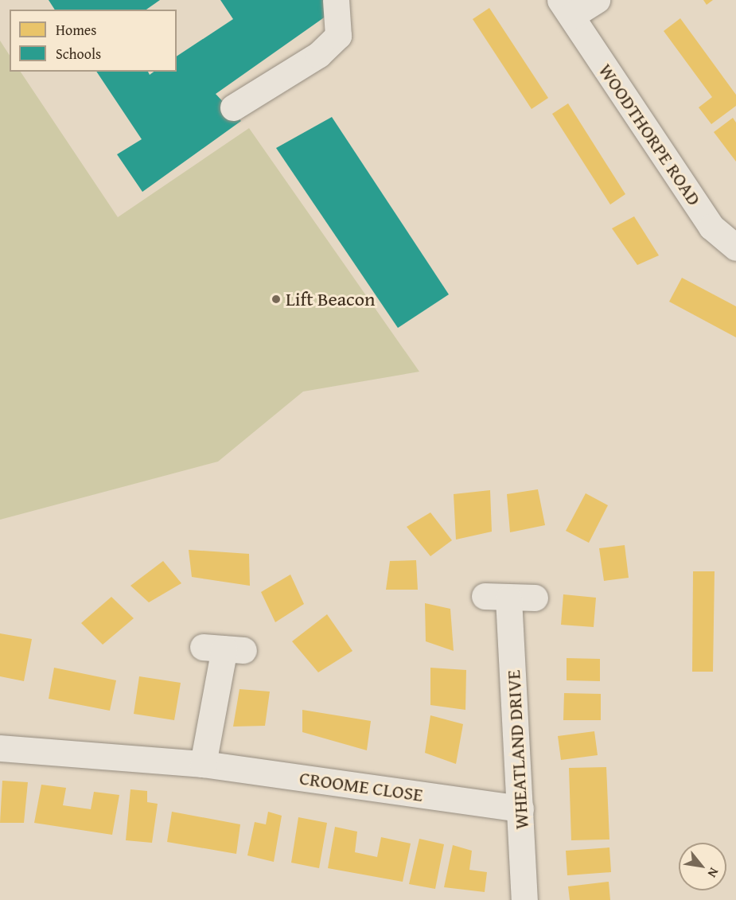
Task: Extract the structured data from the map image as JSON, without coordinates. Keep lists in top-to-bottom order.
{
  "streets": {
    "street": ["WOODTHORPE ROAD", "WHEATLAND DRIVE", "CROOME CLOSE"]
  },
  "crossings": [
    ["WHEATLAND DRIVE", "CROOME CLOSE"]
  ],
  "places": ["Lift Beacon"],
  "legend": ["Homes", "Schools"],
  "north": "bottom right"
}
